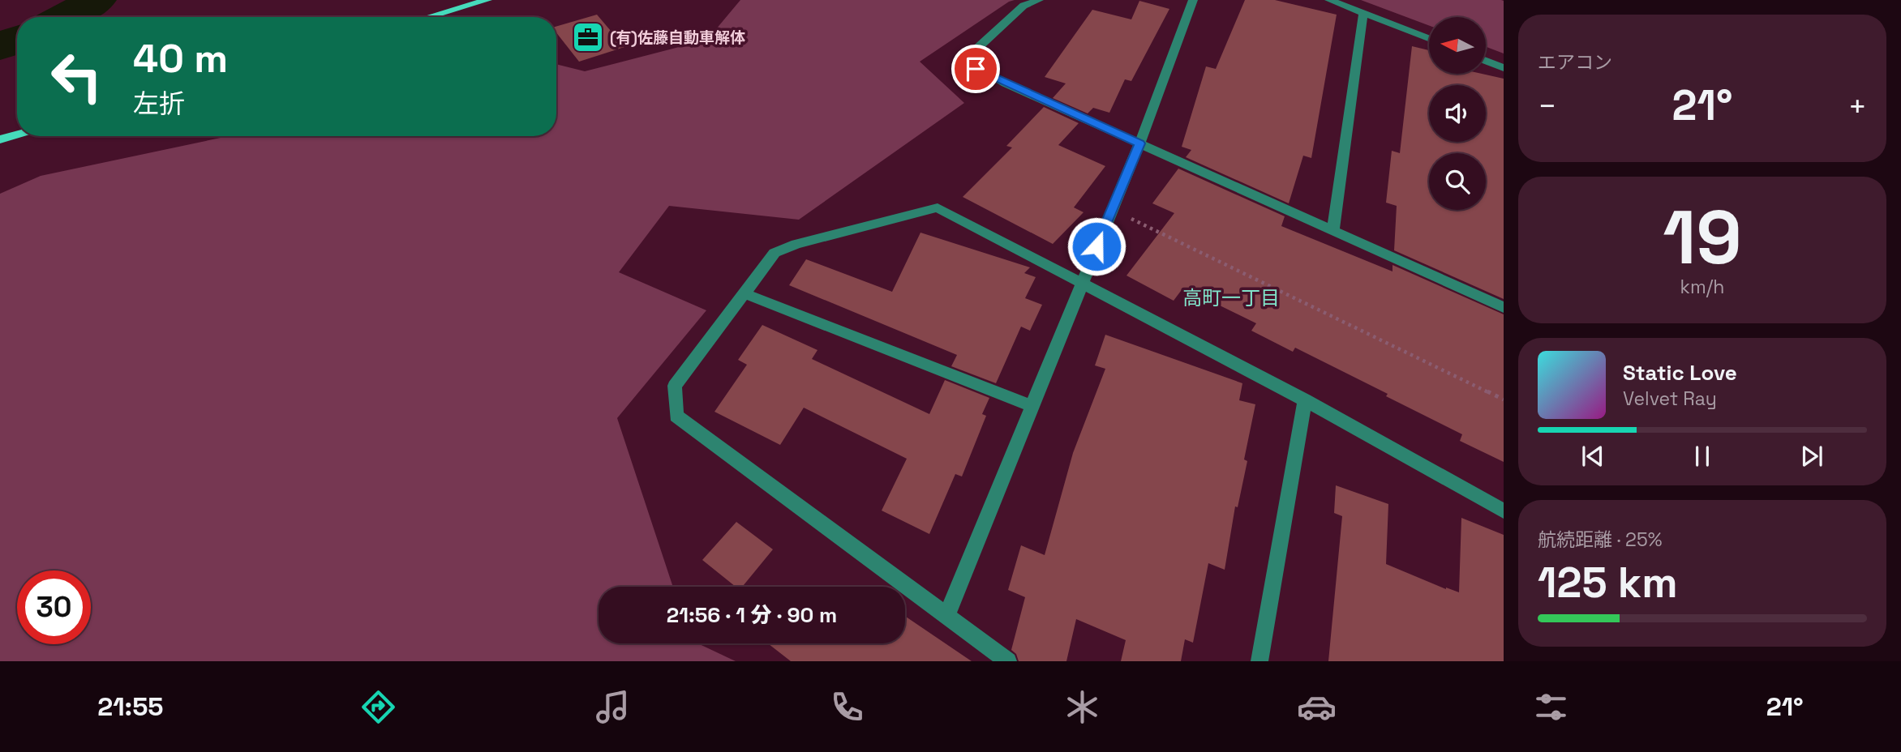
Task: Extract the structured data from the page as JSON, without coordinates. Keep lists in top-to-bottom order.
{
  "districts": ["高町一丁目"],
  "places": {
    "office": ["(有)佐藤自動車解体"]
  },
  "north": "left",
  "page": {
    "tile": [
      "エアコン",
      ["19", "km/h"],
      ["航続距離 · 25%", "125 km"]
    ],
    "turn": ["40 m", "左折"],
    "heat": ["−", "21°", "+"],
    "song": ["Static Love", "Velvet Ray"],
    "limit": "30",
    "trip": "21:56 · 1 分 · 90 m",
    "tabs": ["21:55", "21°"]
  }
}
